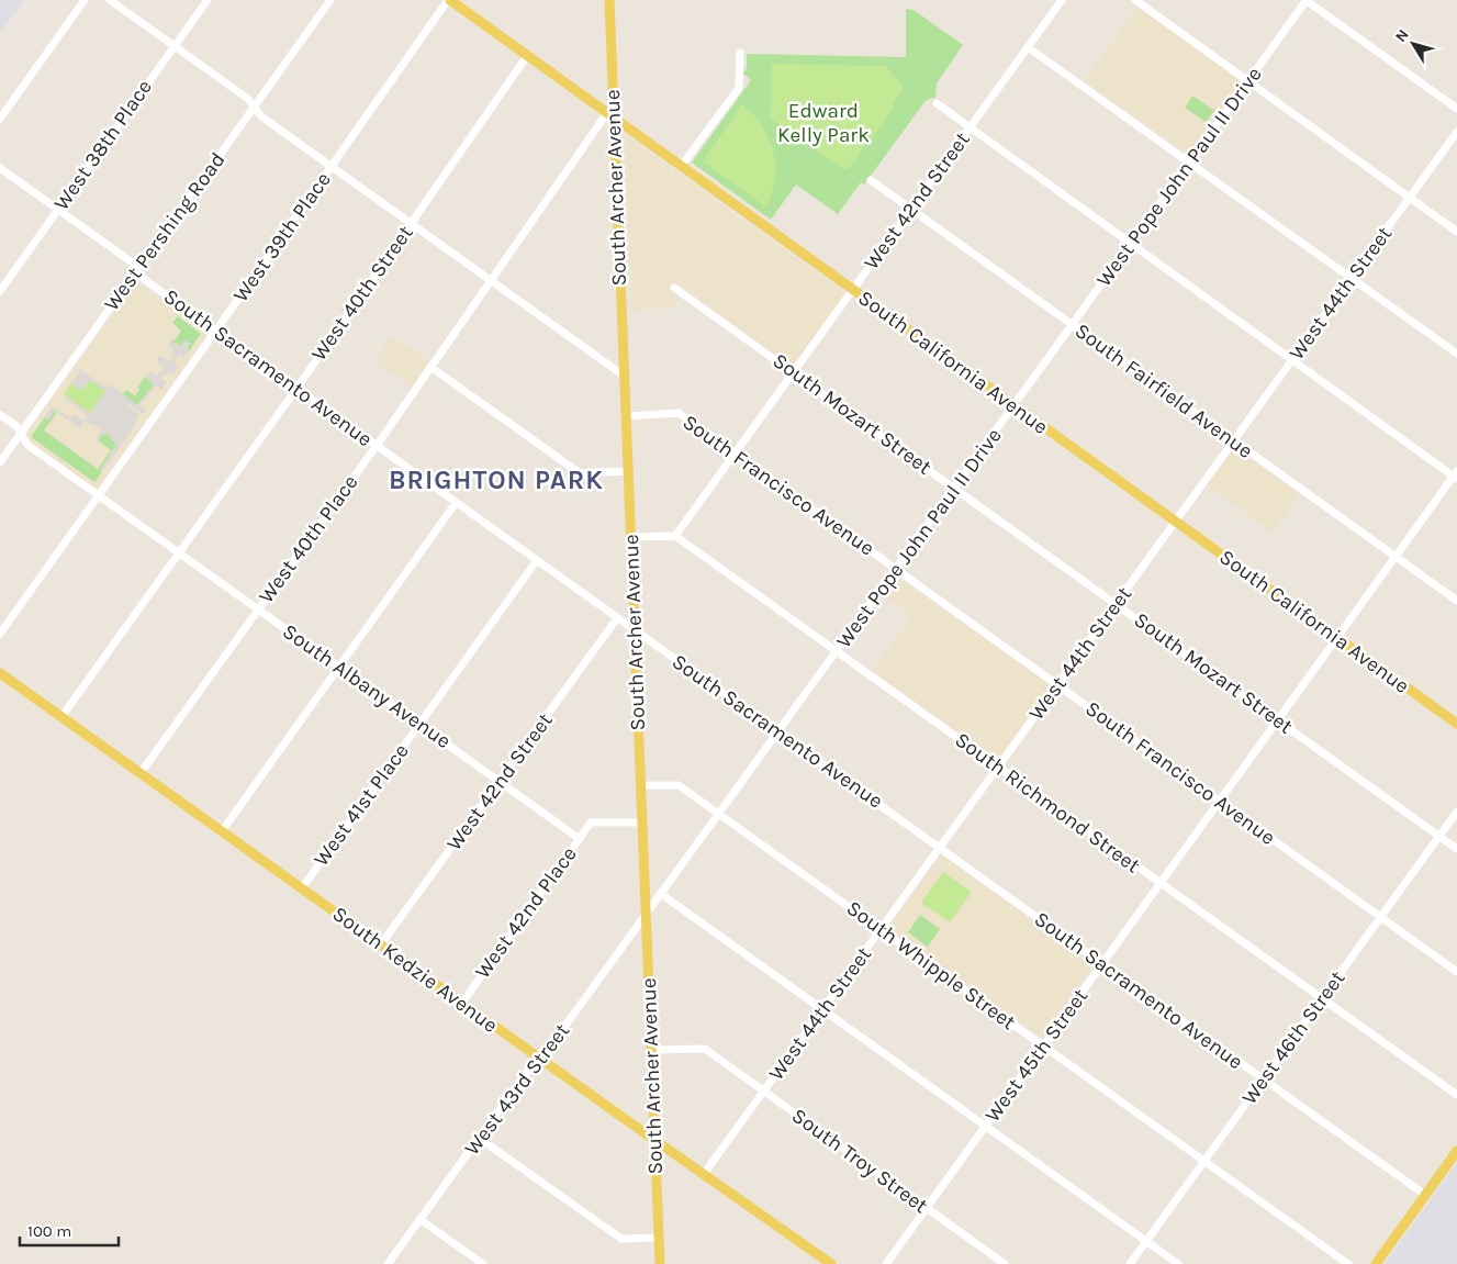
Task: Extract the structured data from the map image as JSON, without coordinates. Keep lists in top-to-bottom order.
{
  "streets": {
    "main road": ["South Archer Avenue", "South California Avenue", "South Kedzie Avenue"],
    "street": [
      "West 38th Place",
      "West Pope John Paul II Drive",
      "West 42nd Street",
      "West Pershing Road",
      "West 39th Place",
      "West 40th Street",
      "West 44th Street",
      "South Sacramento Avenue",
      "South Fairfield Avenue",
      "South Mozart Street",
      "South Francisco Avenue",
      "West 40th Place",
      "South Albany Avenue",
      "South Richmond Street",
      "West 41st Place",
      "West 42nd Place",
      "South Whipple Street",
      "West 46th Street",
      "West 45th Street",
      "West 43rd Street",
      "South Troy Street"
    ]
  },
  "crossings": [
    ["West 38th Place", "South Sacramento Avenue"],
    ["West Pope John Paul II Drive", "South Archer Avenue"],
    ["West Pope John Paul II Drive", "South California Avenue"],
    ["West Pope John Paul II Drive", "South Sacramento Avenue"],
    ["West Pope John Paul II Drive", "South Fairfield Avenue"],
    ["West Pope John Paul II Drive", "South Mozart Street"],
    ["West Pope John Paul II Drive", "South Francisco Avenue"],
    ["West Pope John Paul II Drive", "South Richmond Street"],
    ["West Pope John Paul II Drive", "South Whipple Street"],
    ["West Pope John Paul II Drive", "West 43rd Street"],
    ["South Archer Avenue", "South California Avenue"],
    ["South Archer Avenue", "South Sacramento Avenue"],
    ["South Archer Avenue", "South Francisco Avenue"],
    ["South Archer Avenue", "West 40th Place"],
    ["South Archer Avenue", "West 42nd Place"],
    ["South Archer Avenue", "South Whipple Street"],
    ["South Archer Avenue", "South Kedzie Avenue"],
    ["South Archer Avenue", "West 43rd Street"],
    ["South Archer Avenue", "South Troy Street"],
    ["West 42nd Street", "South California Avenue"],
    ["West 42nd Street", "South Sacramento Avenue"],
    ["West 42nd Street", "South Fairfield Avenue"],
    ["West 42nd Street", "South Mozart Street"],
    ["West 42nd Street", "South Francisco Avenue"],
    ["West 42nd Street", "South Albany Avenue"],
    ["West 42nd Street", "South Richmond Street"],
    ["West 42nd Street", "South Kedzie Avenue"],
    ["West Pershing Road", "South Sacramento Avenue"],
    ["West Pershing Road", "South Albany Avenue"],
    ["West 39th Place", "South California Avenue"],
    ["West 39th Place", "South Sacramento Avenue"],
    ["West 39th Place", "South Albany Avenue"],
    ["West 40th Street", "South California Avenue"],
    ["West 40th Street", "South Sacramento Avenue"],
    ["West 40th Street", "South Albany Avenue"],
    ["West 40th Street", "South Kedzie Avenue"],
    ["West 44th Street", "South California Avenue"],
    ["West 44th Street", "South Sacramento Avenue"],
    ["West 44th Street", "South Fairfield Avenue"],
    ["West 44th Street", "South Mozart Street"],
    ["West 44th Street", "South Francisco Avenue"],
    ["West 44th Street", "South Richmond Street"],
    ["West 44th Street", "South Whipple Street"],
    ["West 44th Street", "South Kedzie Avenue"],
    ["West 44th Street", "South Troy Street"],
    ["South California Avenue", "West 40th Place"],
    ["South California Avenue", "West 45th Street"],
    ["South Sacramento Avenue", "West 40th Place"],
    ["South Sacramento Avenue", "West 41st Place"],
    ["South Sacramento Avenue", "West 46th Street"],
    ["South Sacramento Avenue", "West 45th Street"],
    ["South Fairfield Avenue", "West 45th Street"],
    ["South Mozart Street", "West 46th Street"],
    ["South Mozart Street", "West 45th Street"],
    ["South Francisco Avenue", "West 46th Street"],
    ["South Francisco Avenue", "West 45th Street"],
    ["West 40th Place", "South Albany Avenue"],
    ["West 40th Place", "South Kedzie Avenue"],
    ["South Albany Avenue", "West 41st Place"],
    ["South Albany Avenue", "West 42nd Place"],
    ["South Richmond Street", "West 46th Street"],
    ["South Richmond Street", "West 45th Street"],
    ["West 41st Place", "South Kedzie Avenue"],
    ["West 42nd Place", "South Kedzie Avenue"],
    ["South Whipple Street", "West 46th Street"],
    ["South Whipple Street", "West 45th Street"],
    ["South Kedzie Avenue", "West 43rd Street"],
    ["West 45th Street", "South Troy Street"]
  ],
  "districts": ["BRIGHTON PARK"],
  "parks": ["Edward Kelly Park"],
  "scale_bar": "100 m",
  "north": "top left"
}
